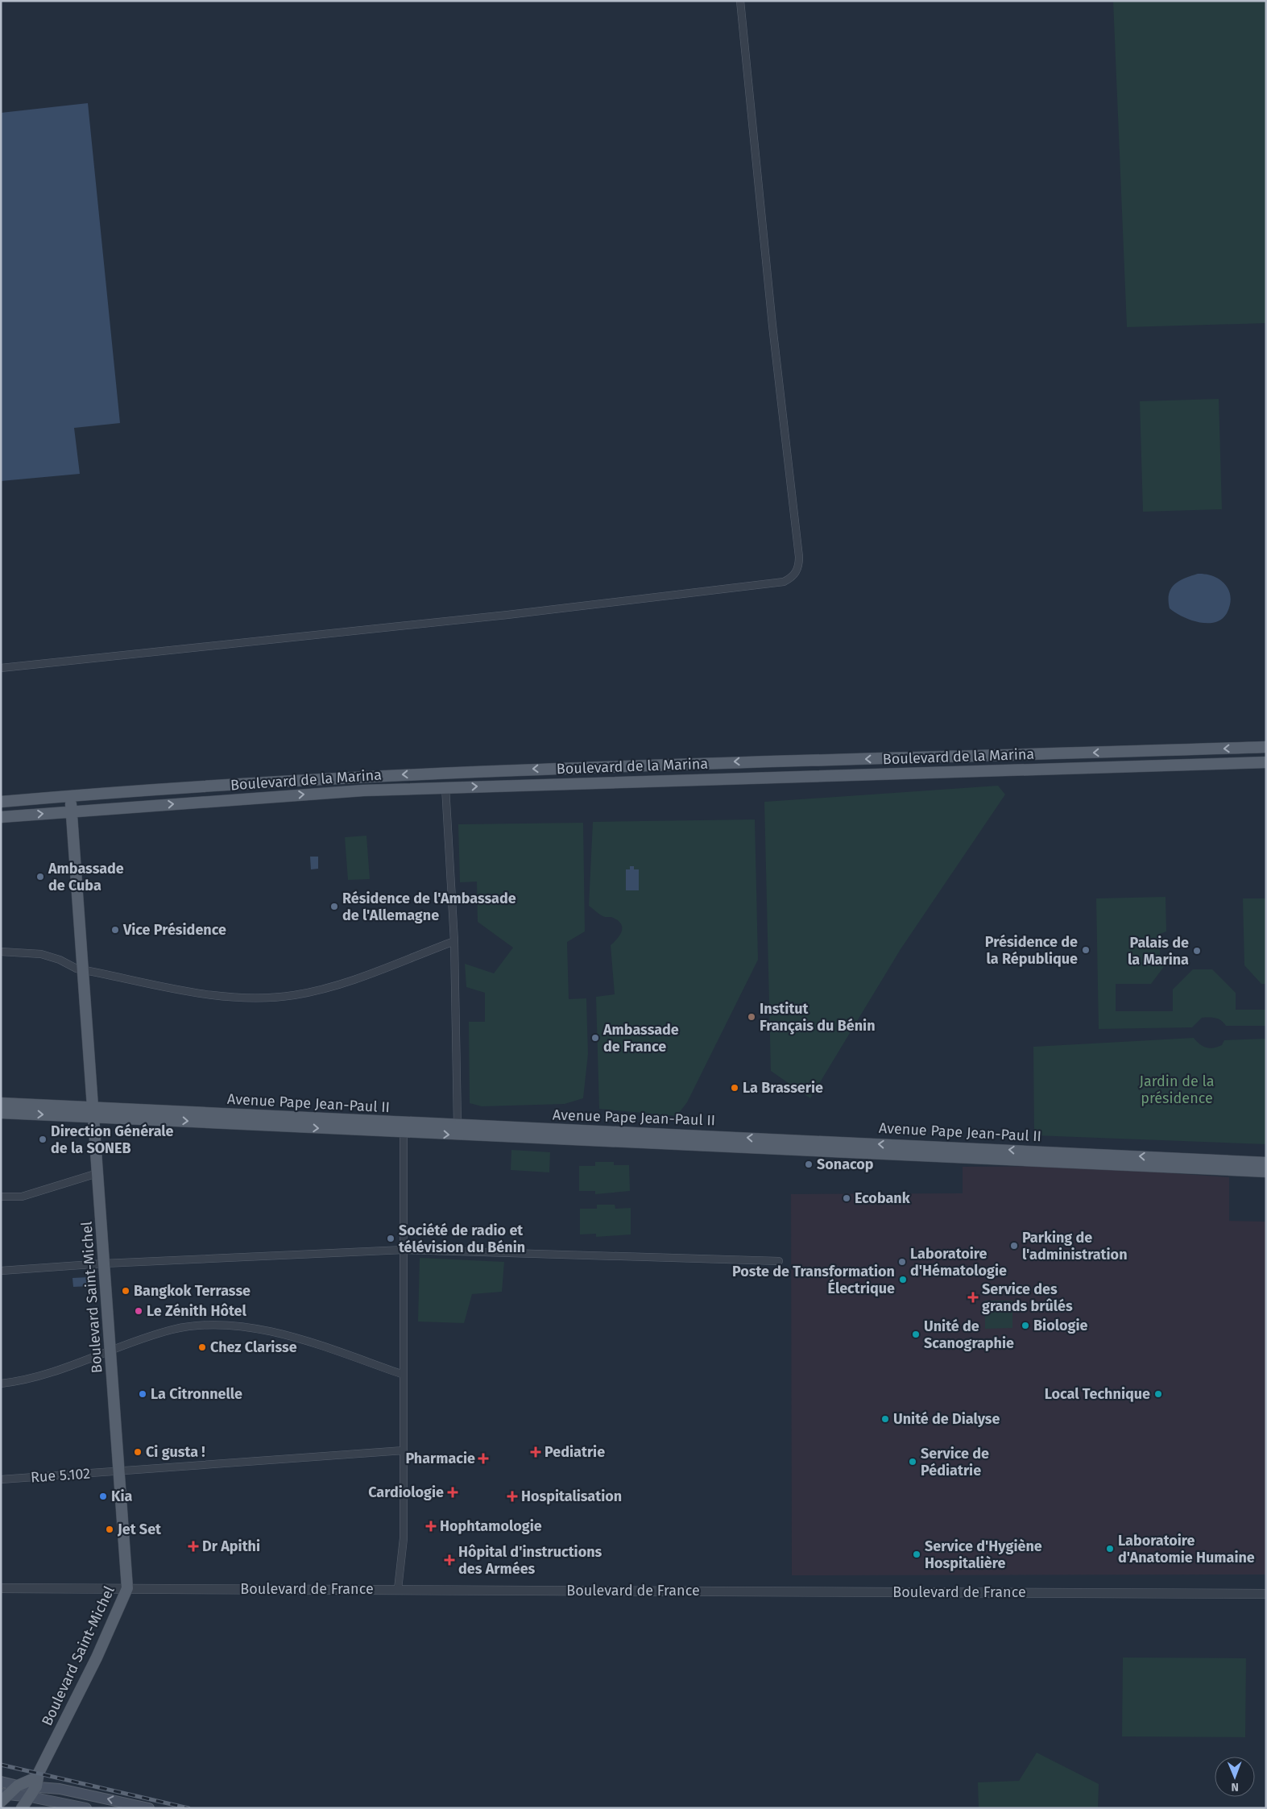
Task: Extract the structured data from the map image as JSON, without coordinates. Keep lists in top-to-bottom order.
{
  "streets": {
    "main road": ["Boulevard de la Marina", "Avenue Pape Jean-Paul II", "Boulevard Saint-Michel"],
    "street": ["Rue 5.102", "Boulevard de France"]
  },
  "crossings": [
    ["Boulevard de la Marina", "Boulevard Saint-Michel"],
    ["Avenue Pape Jean-Paul II", "Boulevard Saint-Michel"],
    ["Boulevard Saint-Michel", "Rue 5.102"],
    ["Boulevard Saint-Michel", "Boulevard de France"]
  ],
  "parks": ["Jardin de la présidence"],
  "places": {
    "other": [
      "Ambassade de Cuba",
      "Résidence de l'Ambassade de l'Allemagne",
      "Vice Présidence",
      "Présidence de la République",
      "Palais de la Marina",
      "Institut Français du Bénin",
      "Ambassade de France",
      "La Brasserie",
      "Direction Générale de la SONEB",
      "Sonacop",
      "Ecobank",
      "Société de radio et télévision du Bénin",
      "Parking de l'administration",
      "Laboratoire d'Hématologie",
      "Poste de Transformation Électrique",
      "Bangkok Terrasse",
      "Le Zénith Hôtel",
      "Biologie",
      "Unité de Scanographie",
      "Chez Clarisse",
      "La Citronnelle",
      "Local Technique",
      "Unité de Dialyse",
      "Ci gusta !",
      "Service de Pédiatrie",
      "Kia",
      "Jet Set",
      "Laboratoire d'Anatomie Humaine",
      "Service d'Hygiène Hospitalière"
    ],
    "health": [
      "Service des grands brûlés",
      "Pediatrie",
      "Pharmacie",
      "Cardiologie",
      "Hospitalisation",
      "Hophtamologie",
      "Dr Apithi",
      "Hôpital d'instructions des Armées"
    ]
  },
  "north": "bottom"
}
